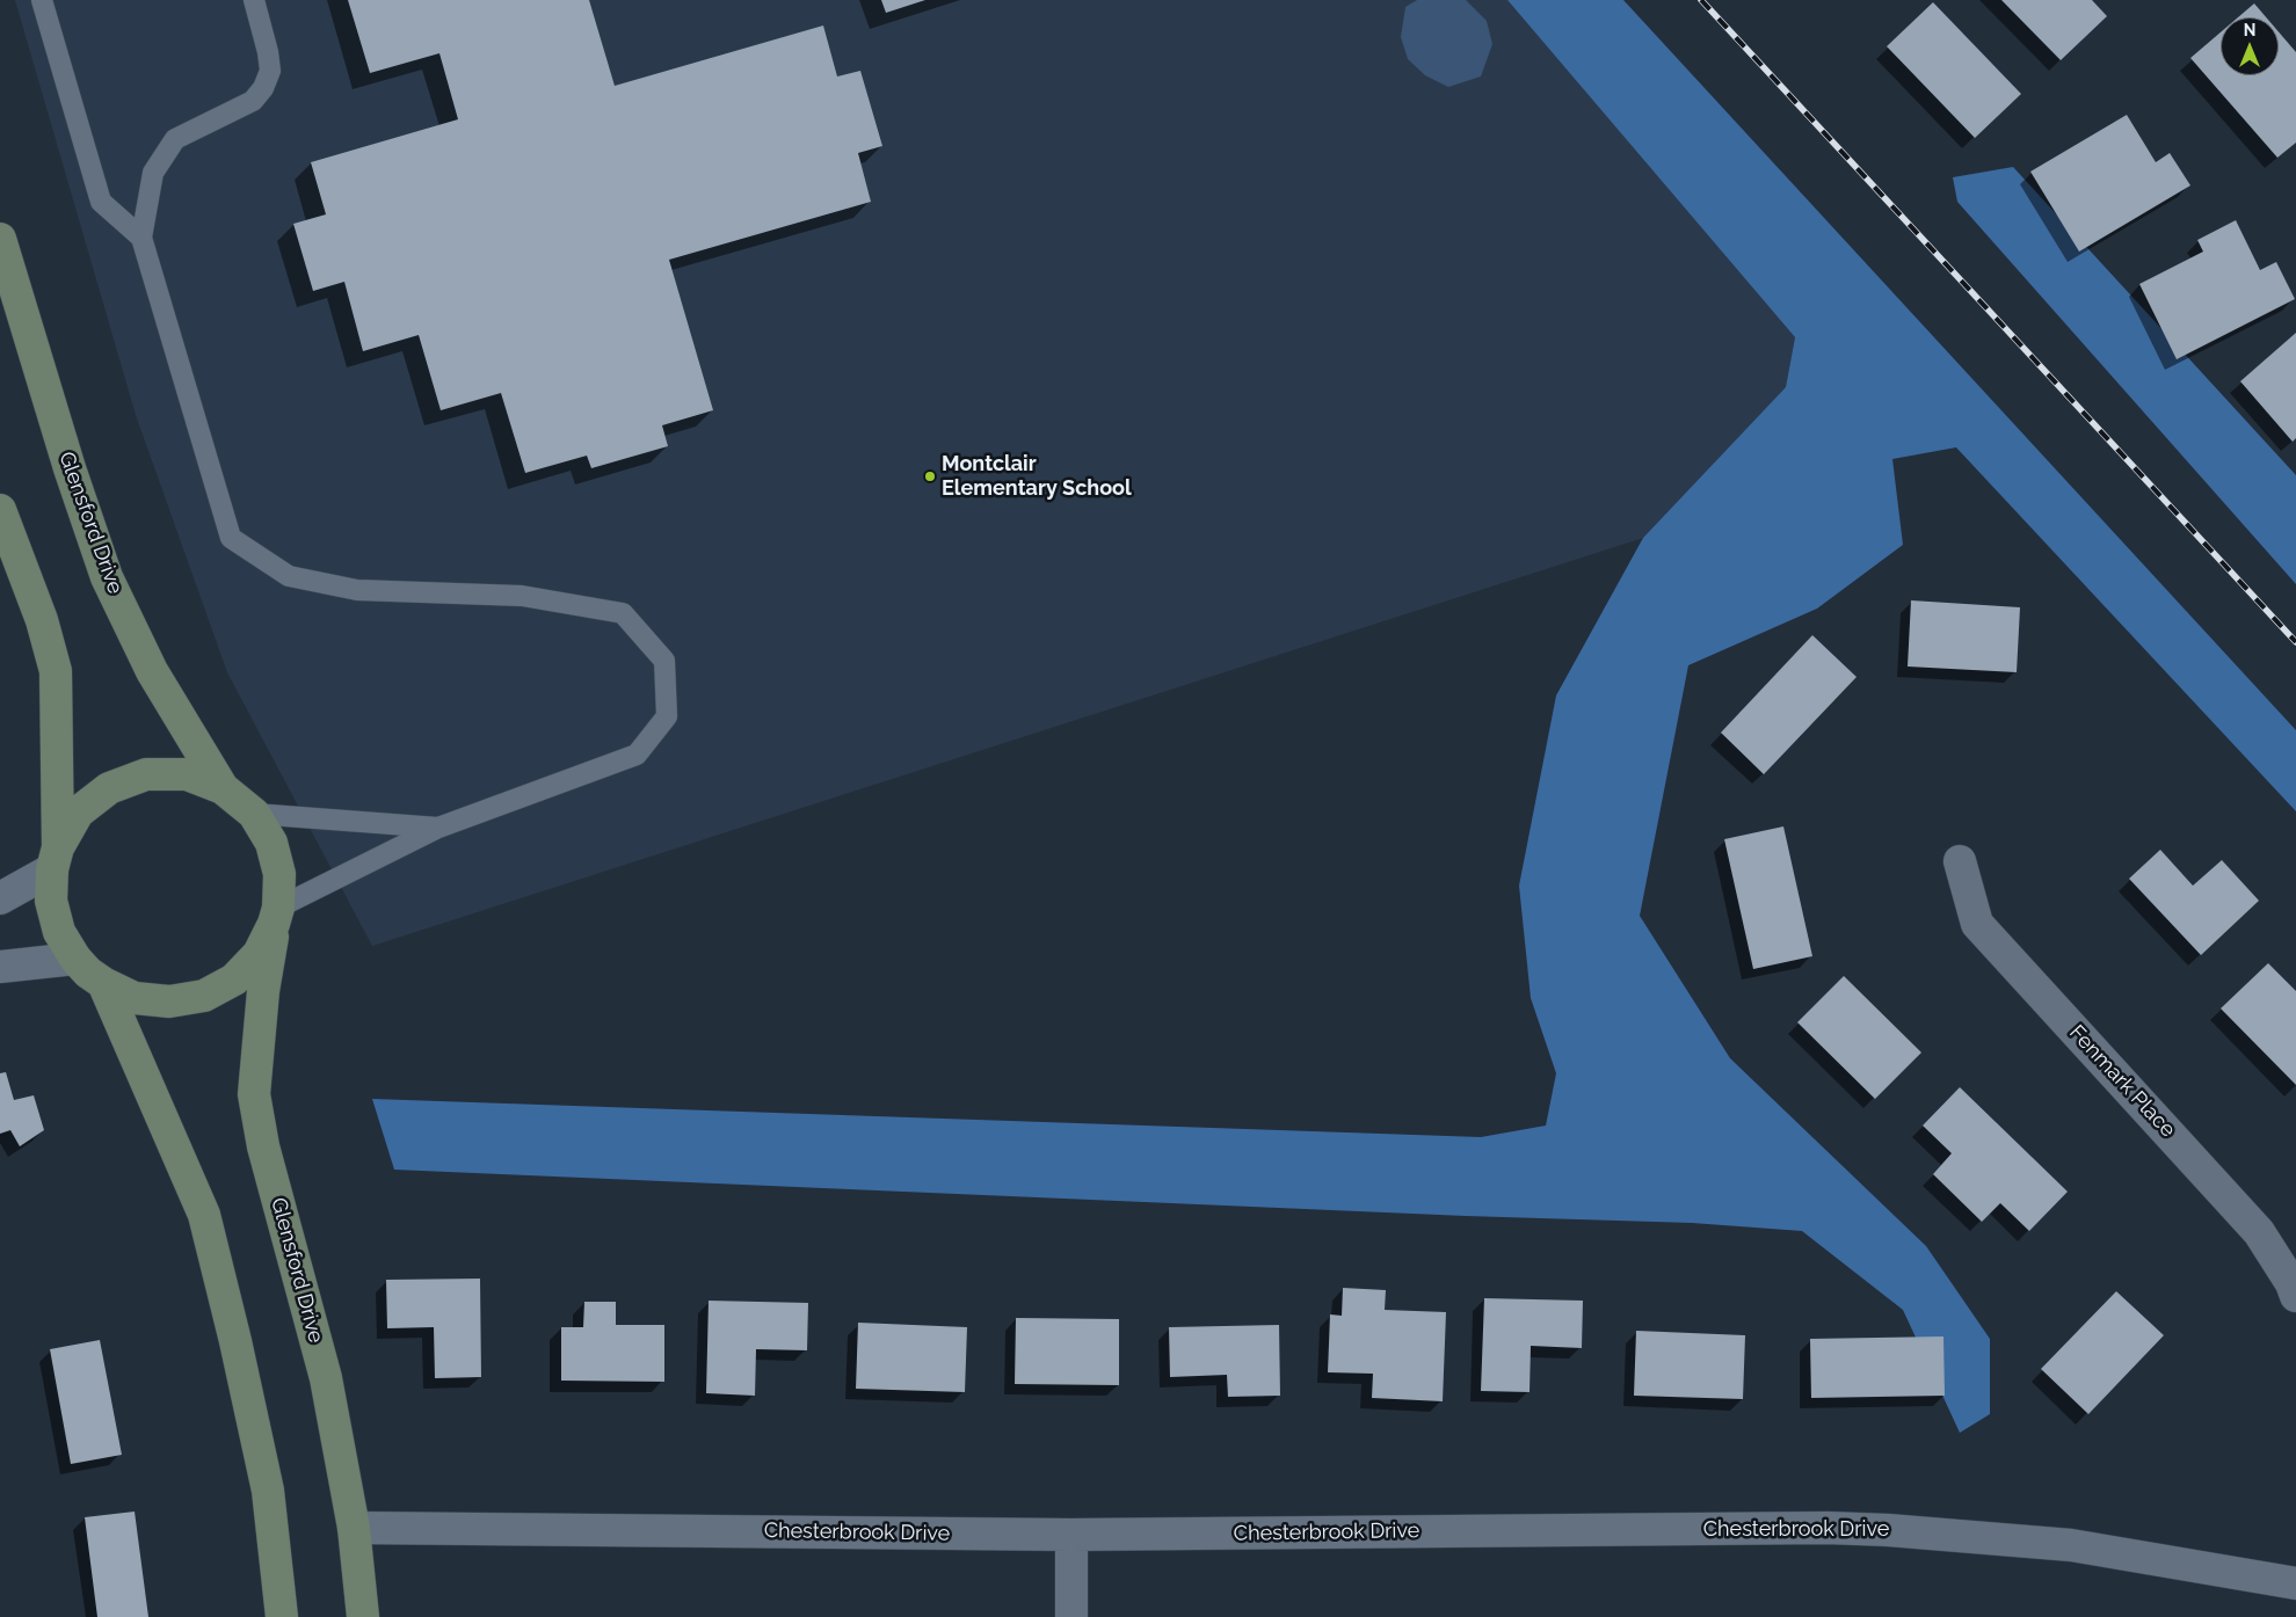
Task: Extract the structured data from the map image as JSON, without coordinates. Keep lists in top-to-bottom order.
{
  "streets": {
    "main road": ["Glensford Drive"],
    "street": ["Fenmark Place", "Chesterbrook Drive"]
  },
  "crossings": [
    ["Glensford Drive", "Chesterbrook Drive"]
  ],
  "places": ["Montclair Elementary School"],
  "north": "top"
}
